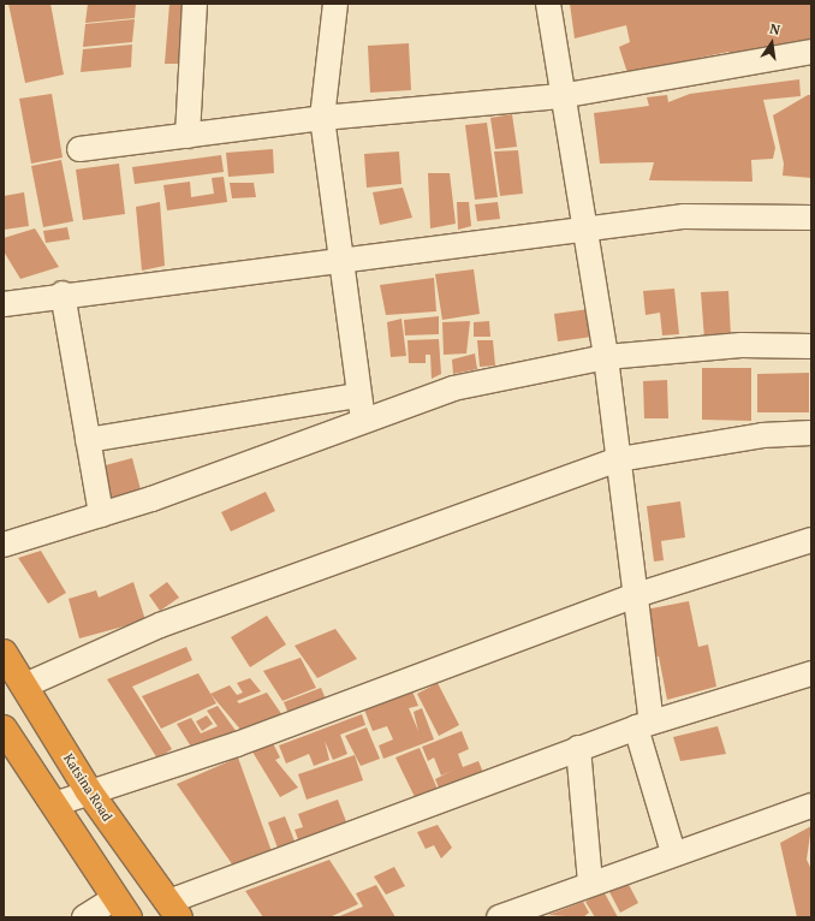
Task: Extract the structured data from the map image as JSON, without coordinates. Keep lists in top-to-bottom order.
{
  "streets": {
    "highway": ["Katsina Road"]
  },
  "north": "top"
}
